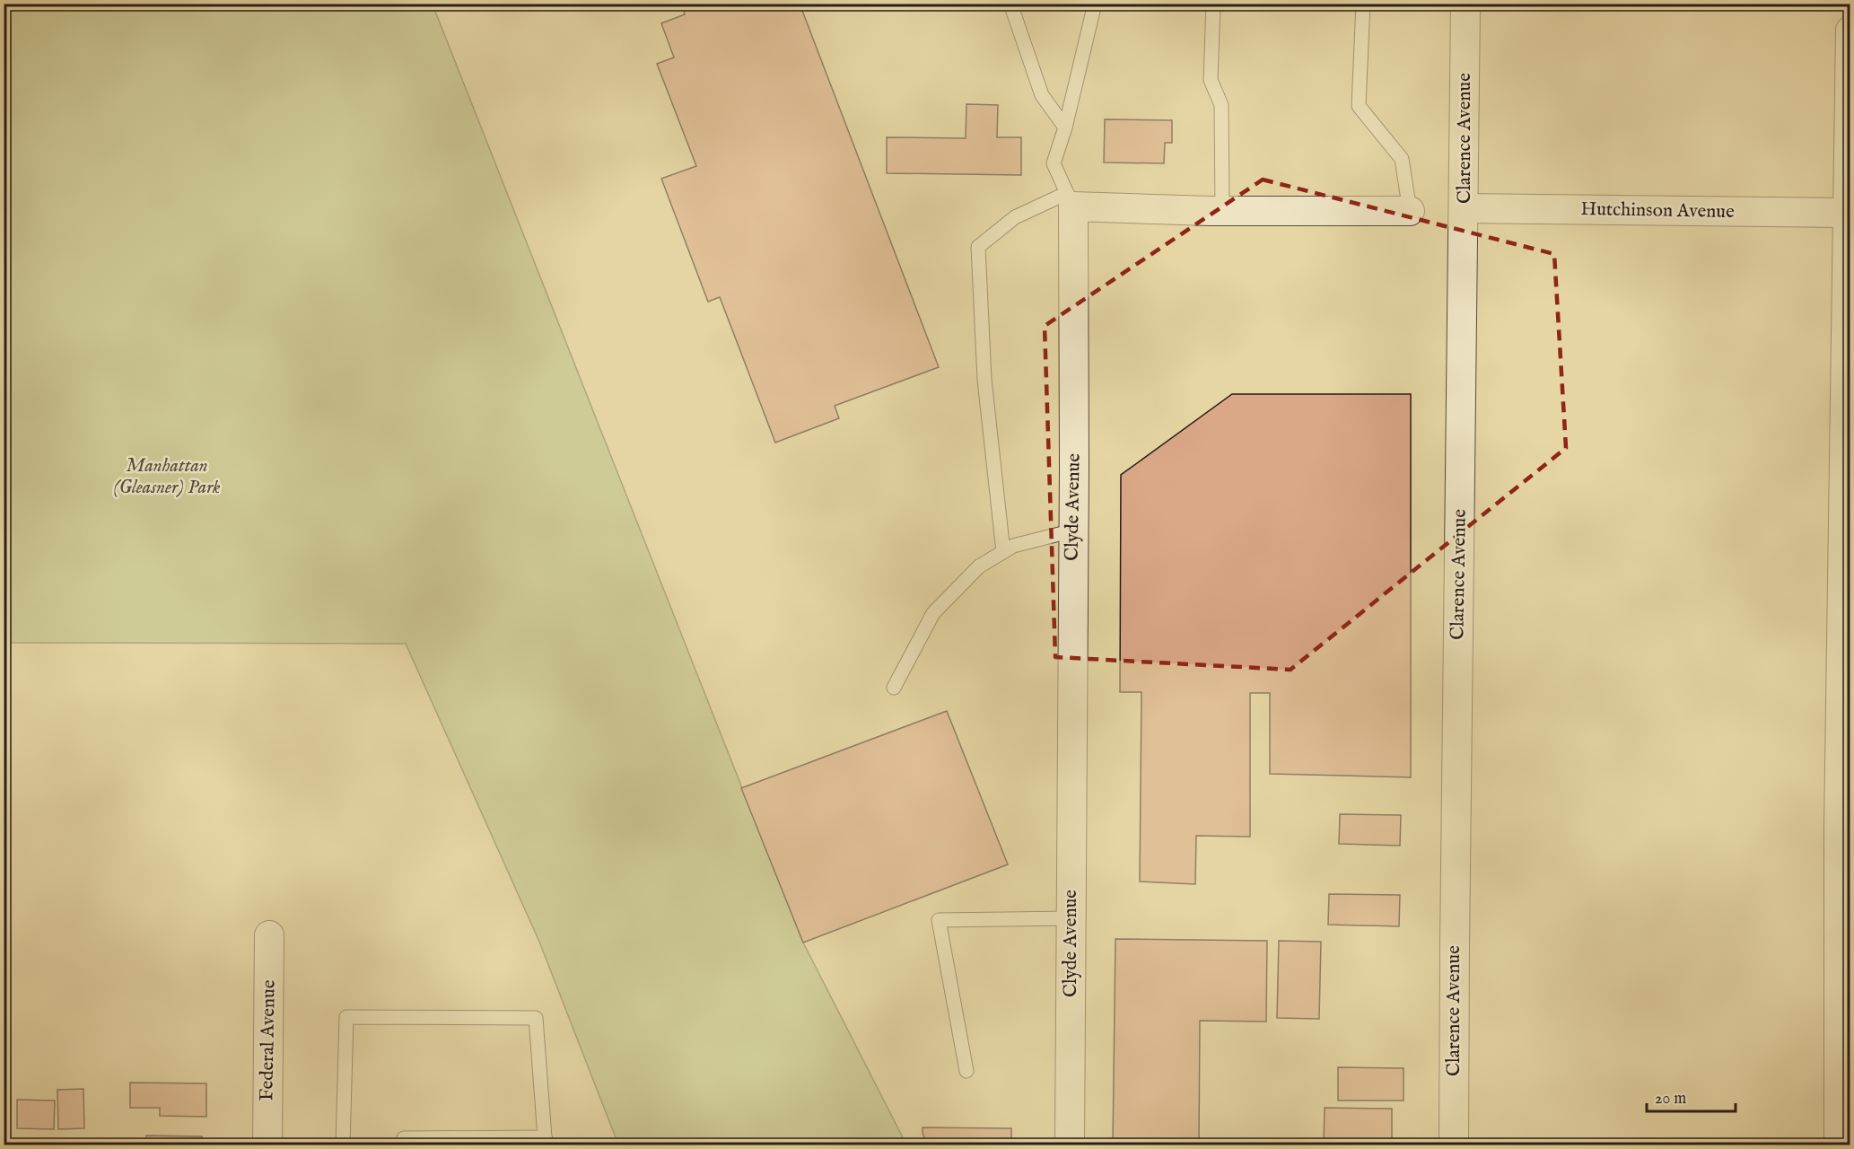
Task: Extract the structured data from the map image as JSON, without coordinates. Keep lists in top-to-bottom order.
{
  "streets": {
    "street": [
      "Clarence Avenue",
      "Hutchinson Avenue",
      "Clyde Avenue",
      "Federal Avenue"
    ]
  },
  "crossings": [
    ["Clarence Avenue", "Hutchinson Avenue"]
  ],
  "parks": ["Manhattan (Gleasner) Park"],
  "scale_bar": "20 m"
}
